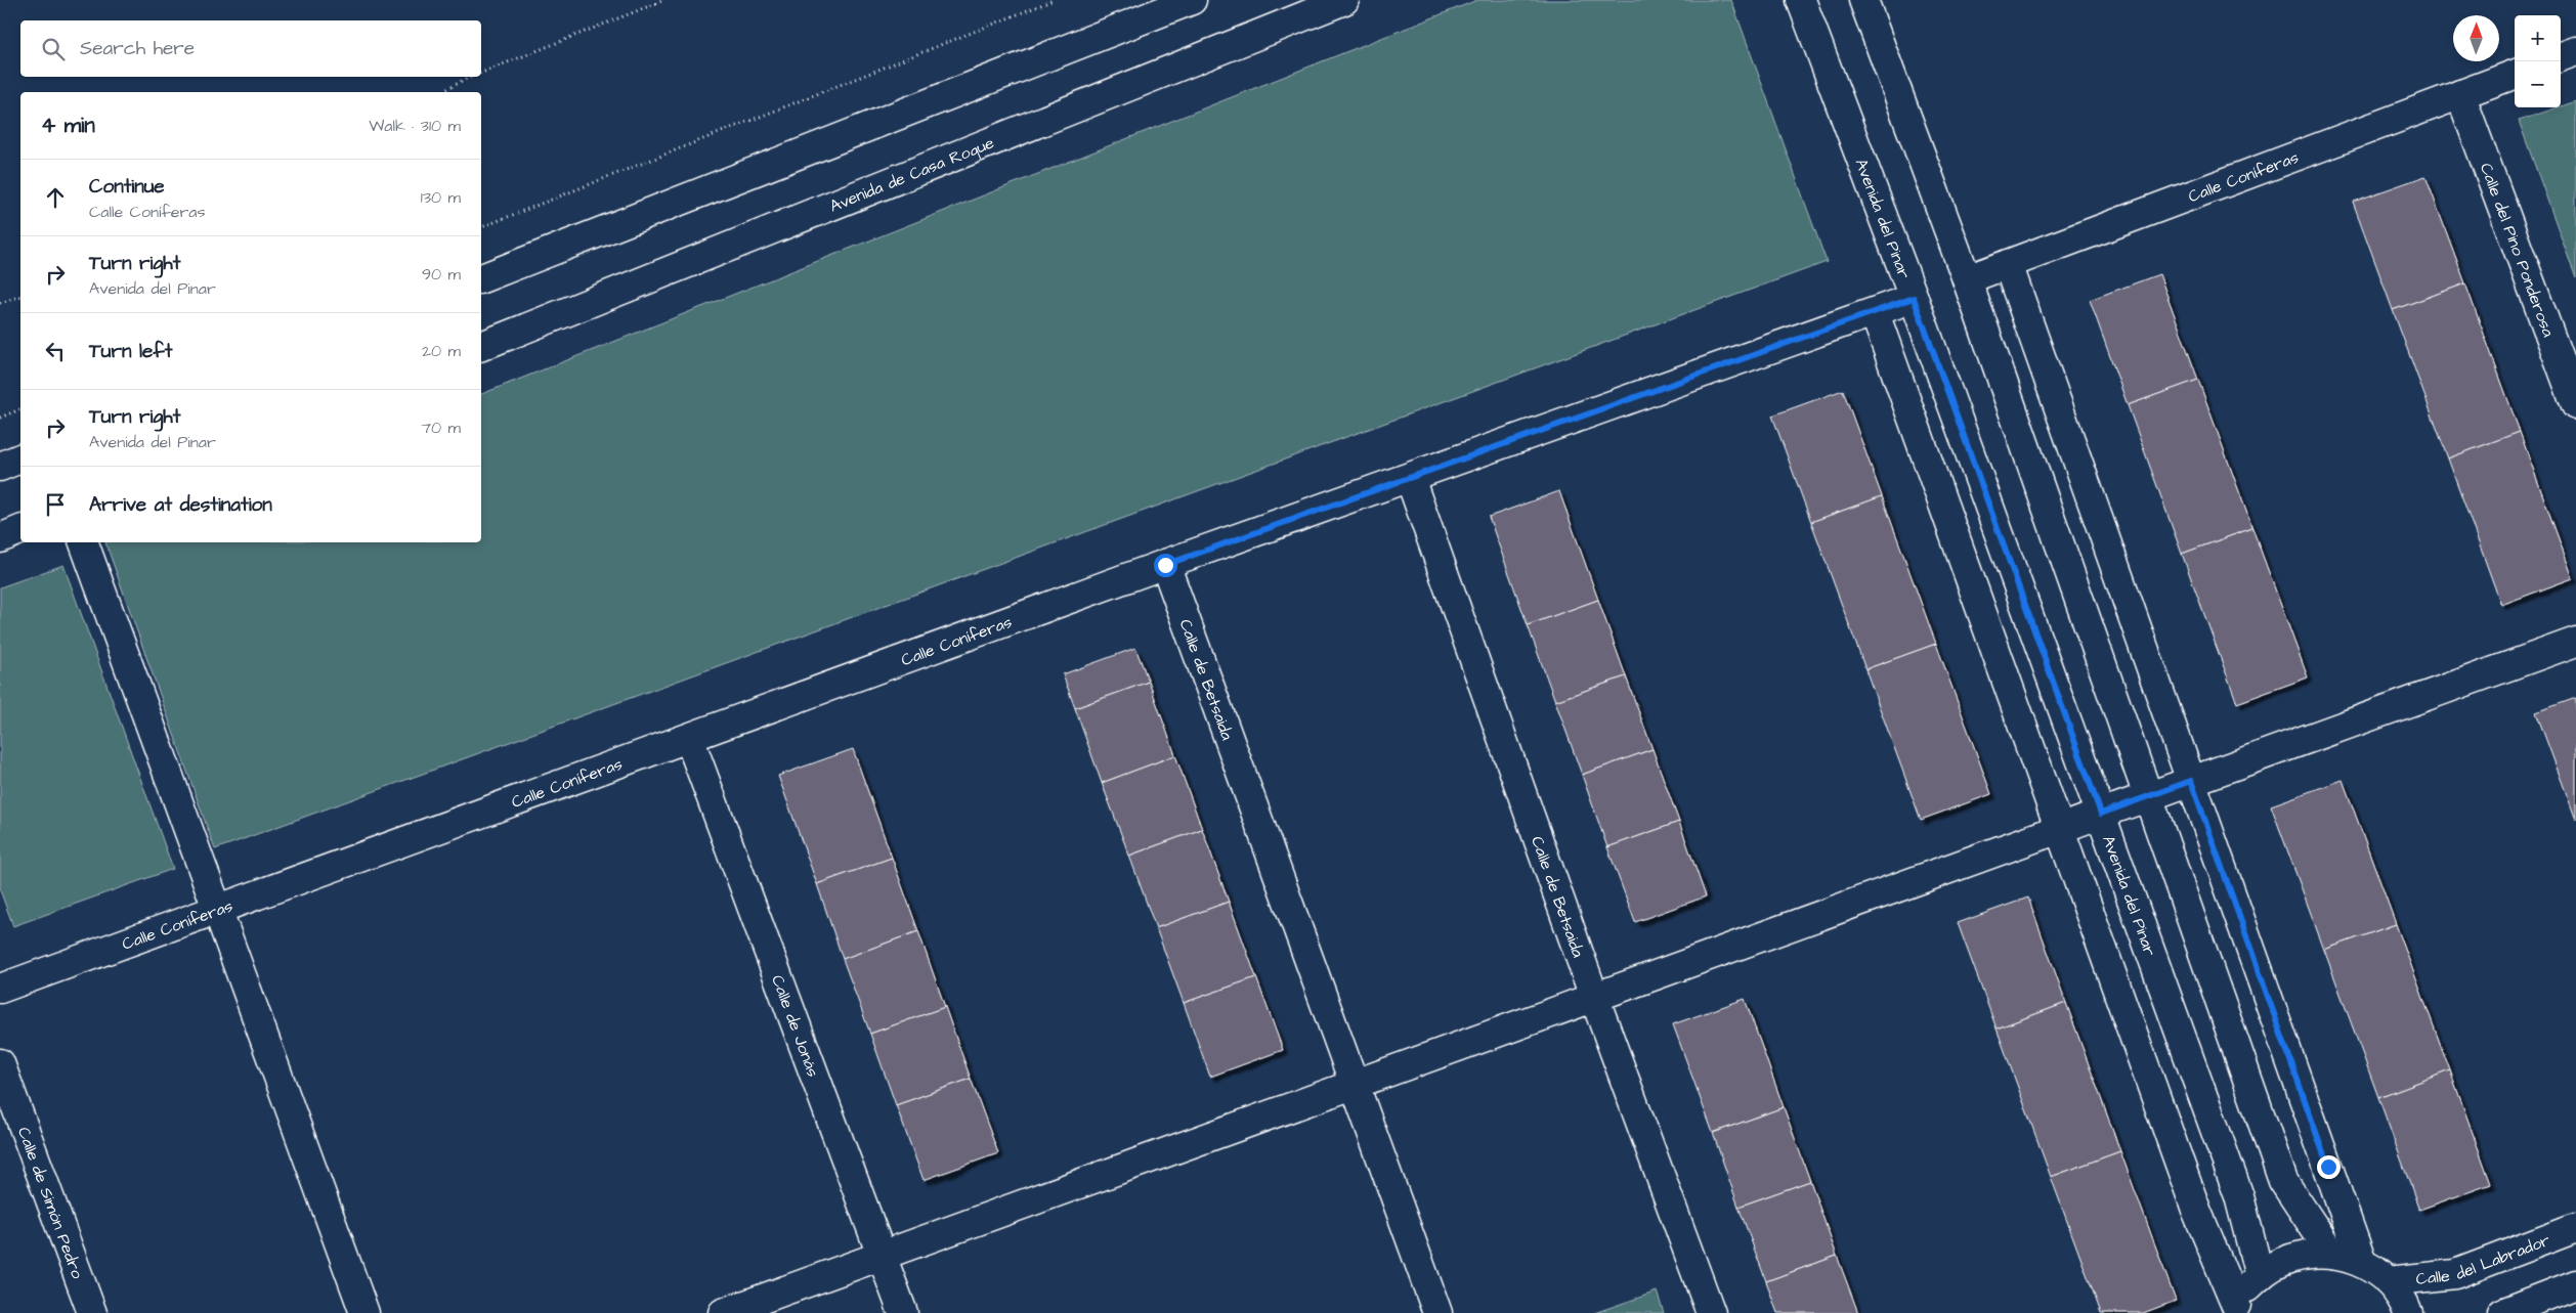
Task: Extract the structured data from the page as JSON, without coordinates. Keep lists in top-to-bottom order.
{
  "streets": {
    "street": [
      "Avenida de Casa Roque",
      "Calle Coníferas",
      "Avenida del Pinar",
      "Calle del Pino Ponderosa",
      "Calle de Betsaida",
      "Calle de Jonás",
      "Calle de Simón Pedro",
      "Calle del Labrador"
    ]
  },
  "crossings": [
    ["Calle Coníferas", "Avenida del Pinar"],
    ["Calle Coníferas", "Calle del Pino Ponderosa"],
    ["Calle Coníferas", "Calle de Betsaida"],
    ["Calle Coníferas", "Calle de Jonás"]
  ],
  "north": "top",
  "page": {
    "map_buttons": ["+", "−"],
    "search": "Search here",
    "heading": ["4 min", "Walk · 310 m"],
    "list": [
      ["Continue", "Calle Coníferas", "130 m"],
      ["Turn right", "Avenida del Pinar", "90 m"],
      ["Turn left", "20 m"],
      ["Turn right", "Avenida del Pinar", "70 m"],
      "Arrive at destination"
    ]
  }
}
